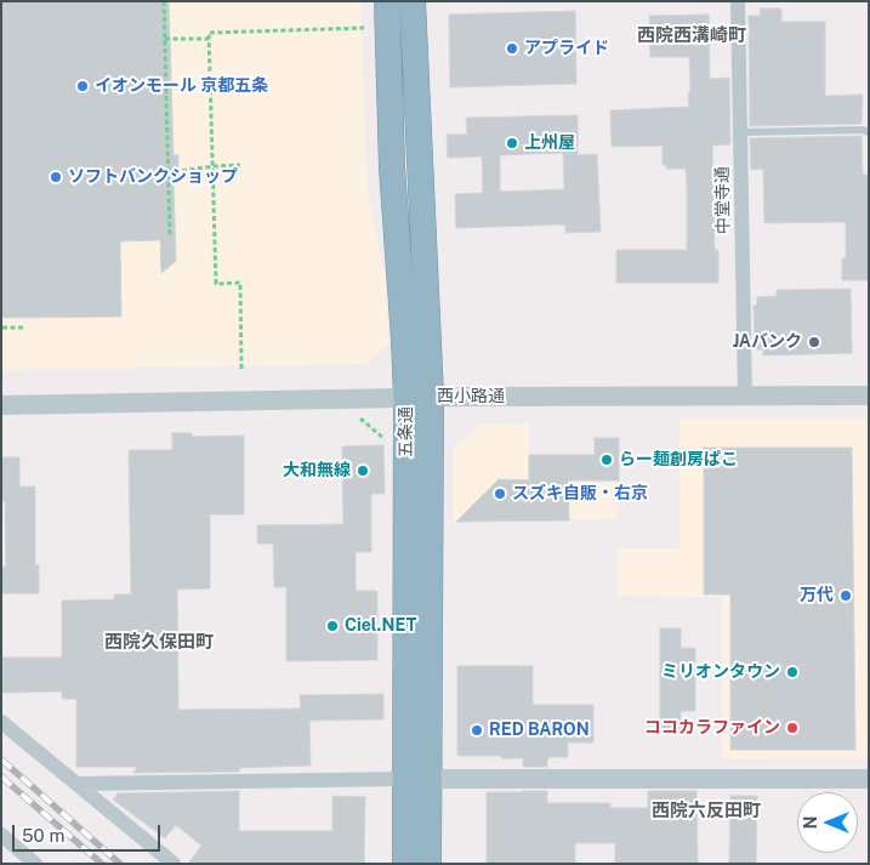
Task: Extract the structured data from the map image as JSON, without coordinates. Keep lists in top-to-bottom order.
{
  "streets": {
    "highway": ["五条通"],
    "street": ["中堂寺通", "西小路通"]
  },
  "crossings": [
    ["中堂寺通", "西小路通"],
    ["西小路通", "五条通"]
  ],
  "districts": ["西院西溝崎町", "西院久保田町", "西院六反田町"],
  "places": [
    "アプライド",
    "イオンモール 京都五条",
    "上州屋",
    "ソフトバンクショップ",
    "JAバンク",
    "らー麺創房ぱこ",
    "大和無線",
    "スズキ自販・右京",
    "万代",
    "Ciel.NET",
    "ミリオンタウン",
    "ココカラファイン",
    "RED BARON"
  ],
  "scale_bar": "50 m",
  "north": "left"
}
